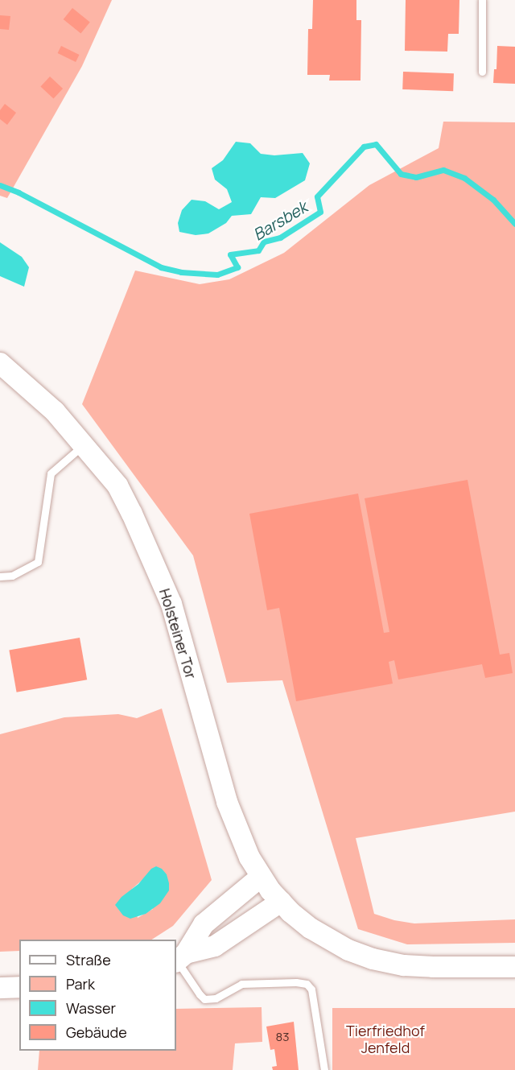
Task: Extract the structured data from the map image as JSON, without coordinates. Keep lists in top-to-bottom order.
{
  "streets": {
    "main road": ["Holsteiner Tor"]
  },
  "water": ["Barsbek"],
  "parks": ["Tierfriedhof Jenfeld"],
  "house_numbers": ["83"],
  "legend": [
    "Straße",
    "Park",
    "Wasser",
    "Gebäude"
  ]
}
